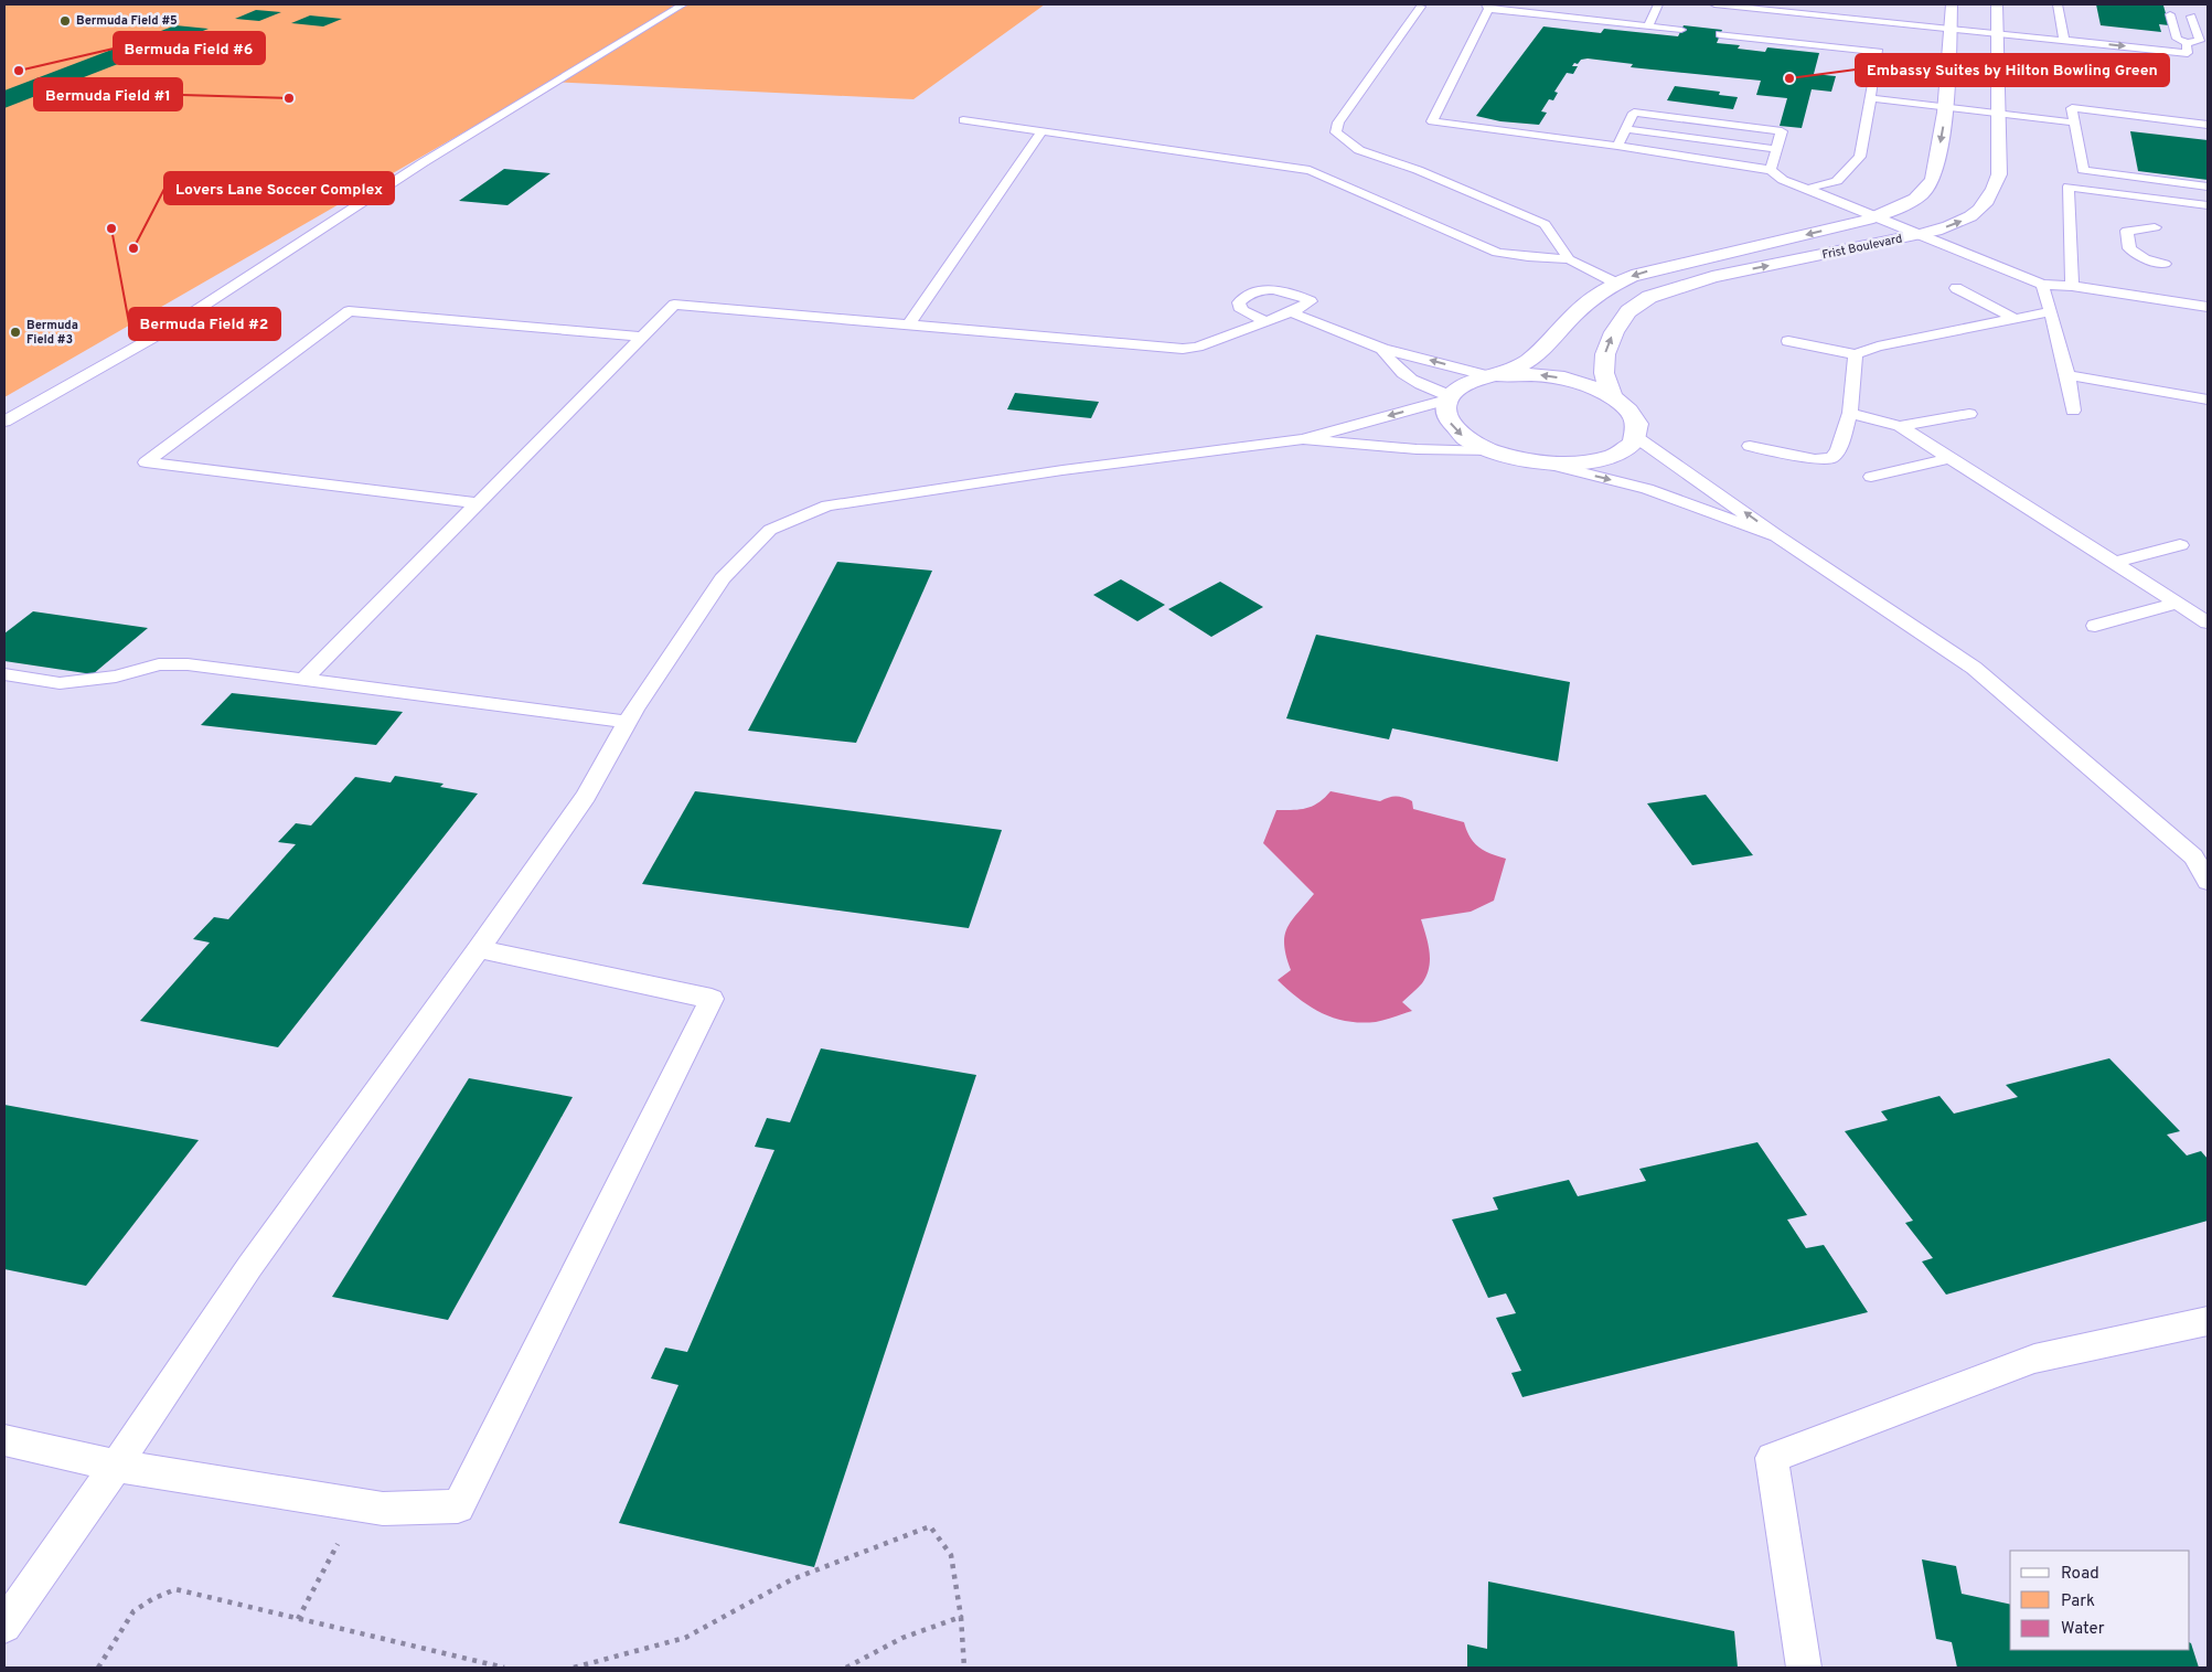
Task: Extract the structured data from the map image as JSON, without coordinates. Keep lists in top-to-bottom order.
{
  "streets": {
    "street": ["Frist Boulevard"]
  },
  "places": [
    "Bermuda Field #5",
    "Bermuda Field #6",
    "Embassy Suites by Hilton Bowling Green",
    "Bermuda Field #1",
    "Bermuda Field #2",
    "Lovers Lane Soccer Complex",
    "Bermuda Field #3"
  ],
  "legend": ["Road", "Park", "Water"]
}
